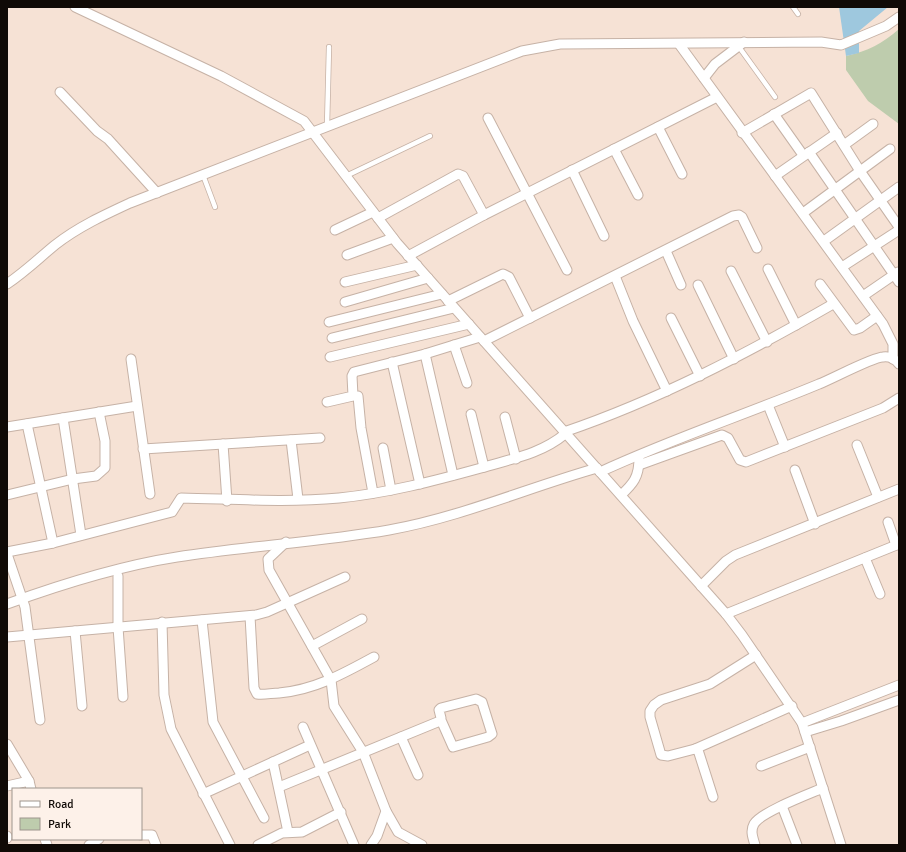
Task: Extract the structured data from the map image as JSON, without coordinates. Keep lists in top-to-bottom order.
{
  "legend": ["Road", "Park"]
}
